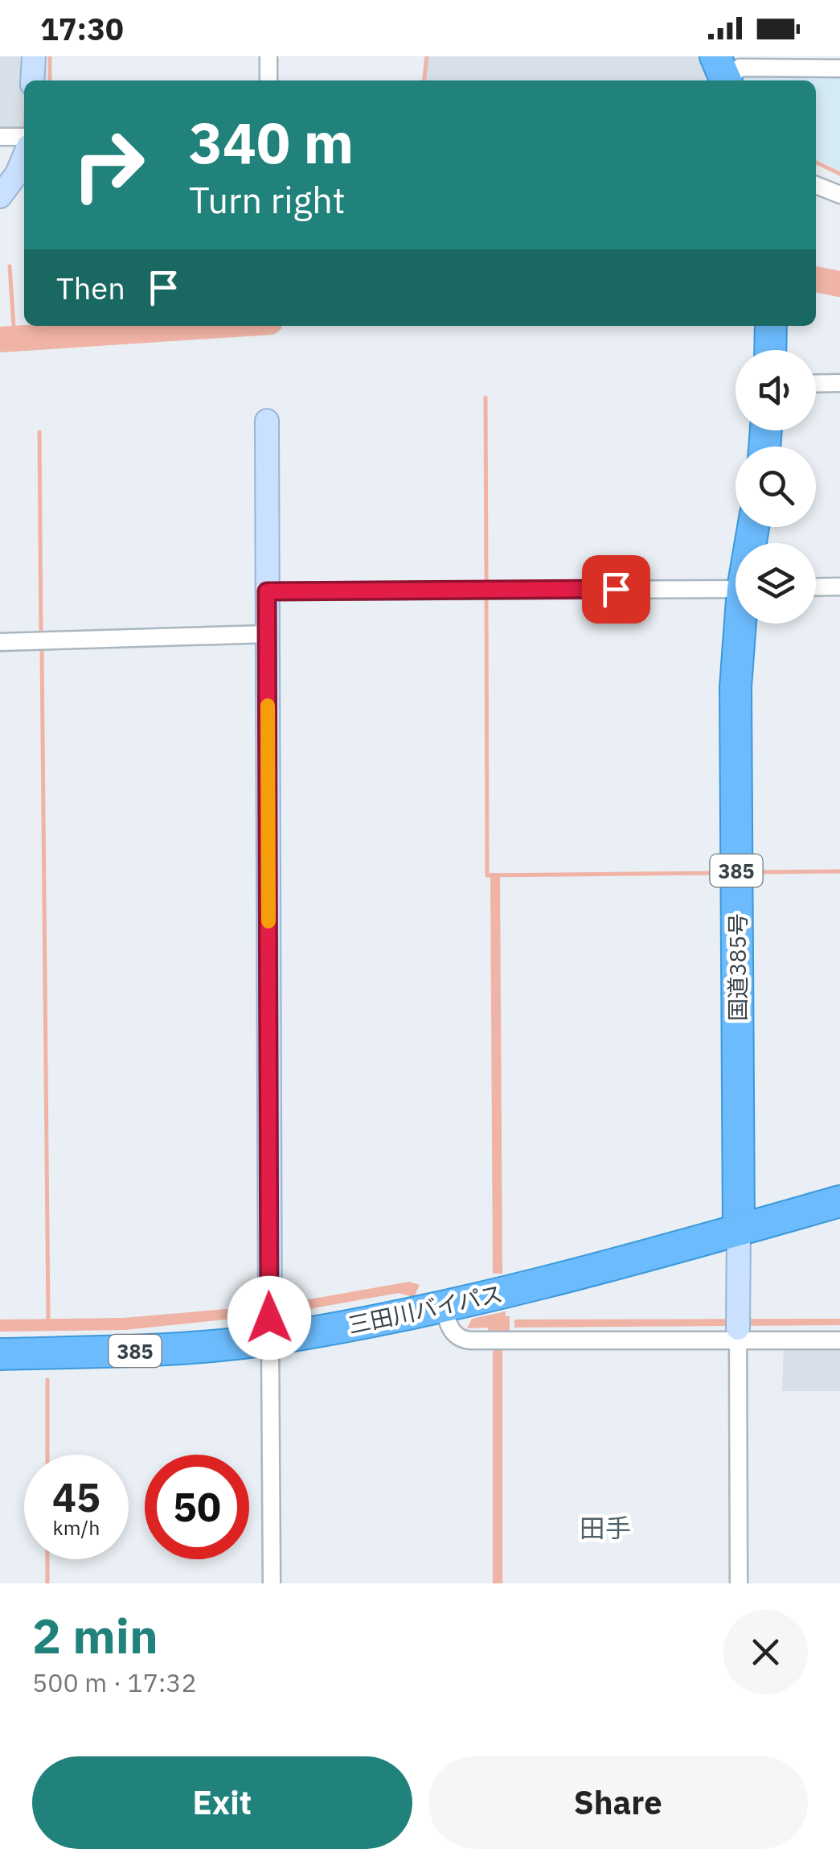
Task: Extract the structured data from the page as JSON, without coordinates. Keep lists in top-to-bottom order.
{
  "streets": {
    "highway": ["385", "国道385号", "三田川バイパス"]
  },
  "crossings": [
    ["国道385号", "三田川バイパス"]
  ],
  "districts": ["田手"],
  "page": {
    "status": "17:30",
    "turn": ["340 m", "Turn right"],
    "then": "Then",
    "speed": "45 km/h",
    "limit": "50",
    "heading": ["2 min", "500 m · 17:32"],
    "buttons": ["Exit", "Share"]
  }
}
